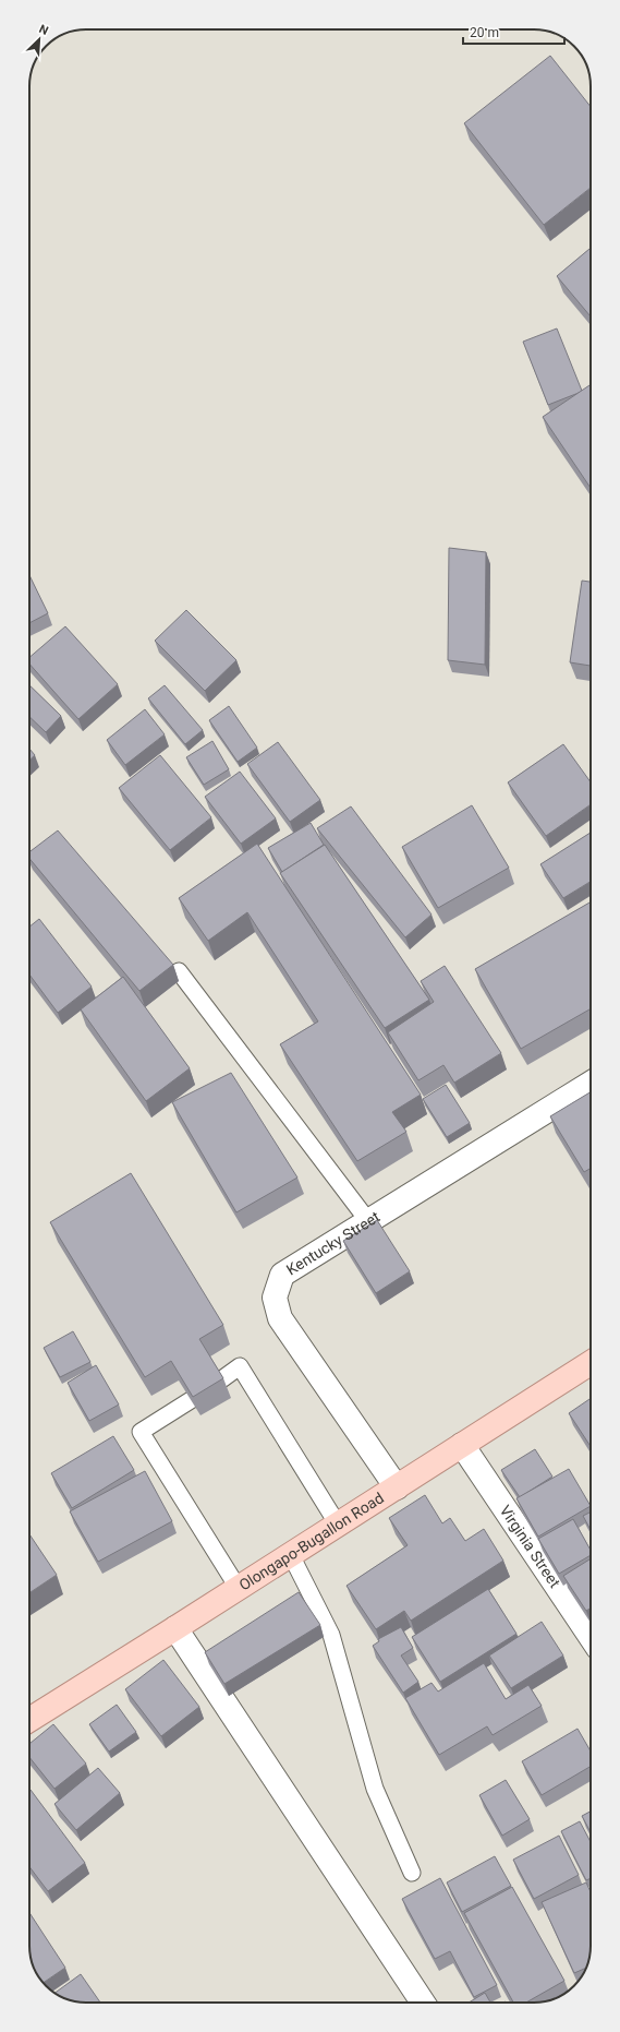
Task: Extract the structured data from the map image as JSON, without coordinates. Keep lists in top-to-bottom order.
{
  "streets": {
    "main road": ["Olongapo-Bugallon Road"],
    "street": ["Kentucky Street", "Virginia Street"]
  },
  "crossings": [
    ["Kentucky Street", "Olongapo-Bugallon Road"],
    ["Olongapo-Bugallon Road", "Virginia Street"]
  ],
  "scale_bar": "20 m",
  "north": "top right"
}
